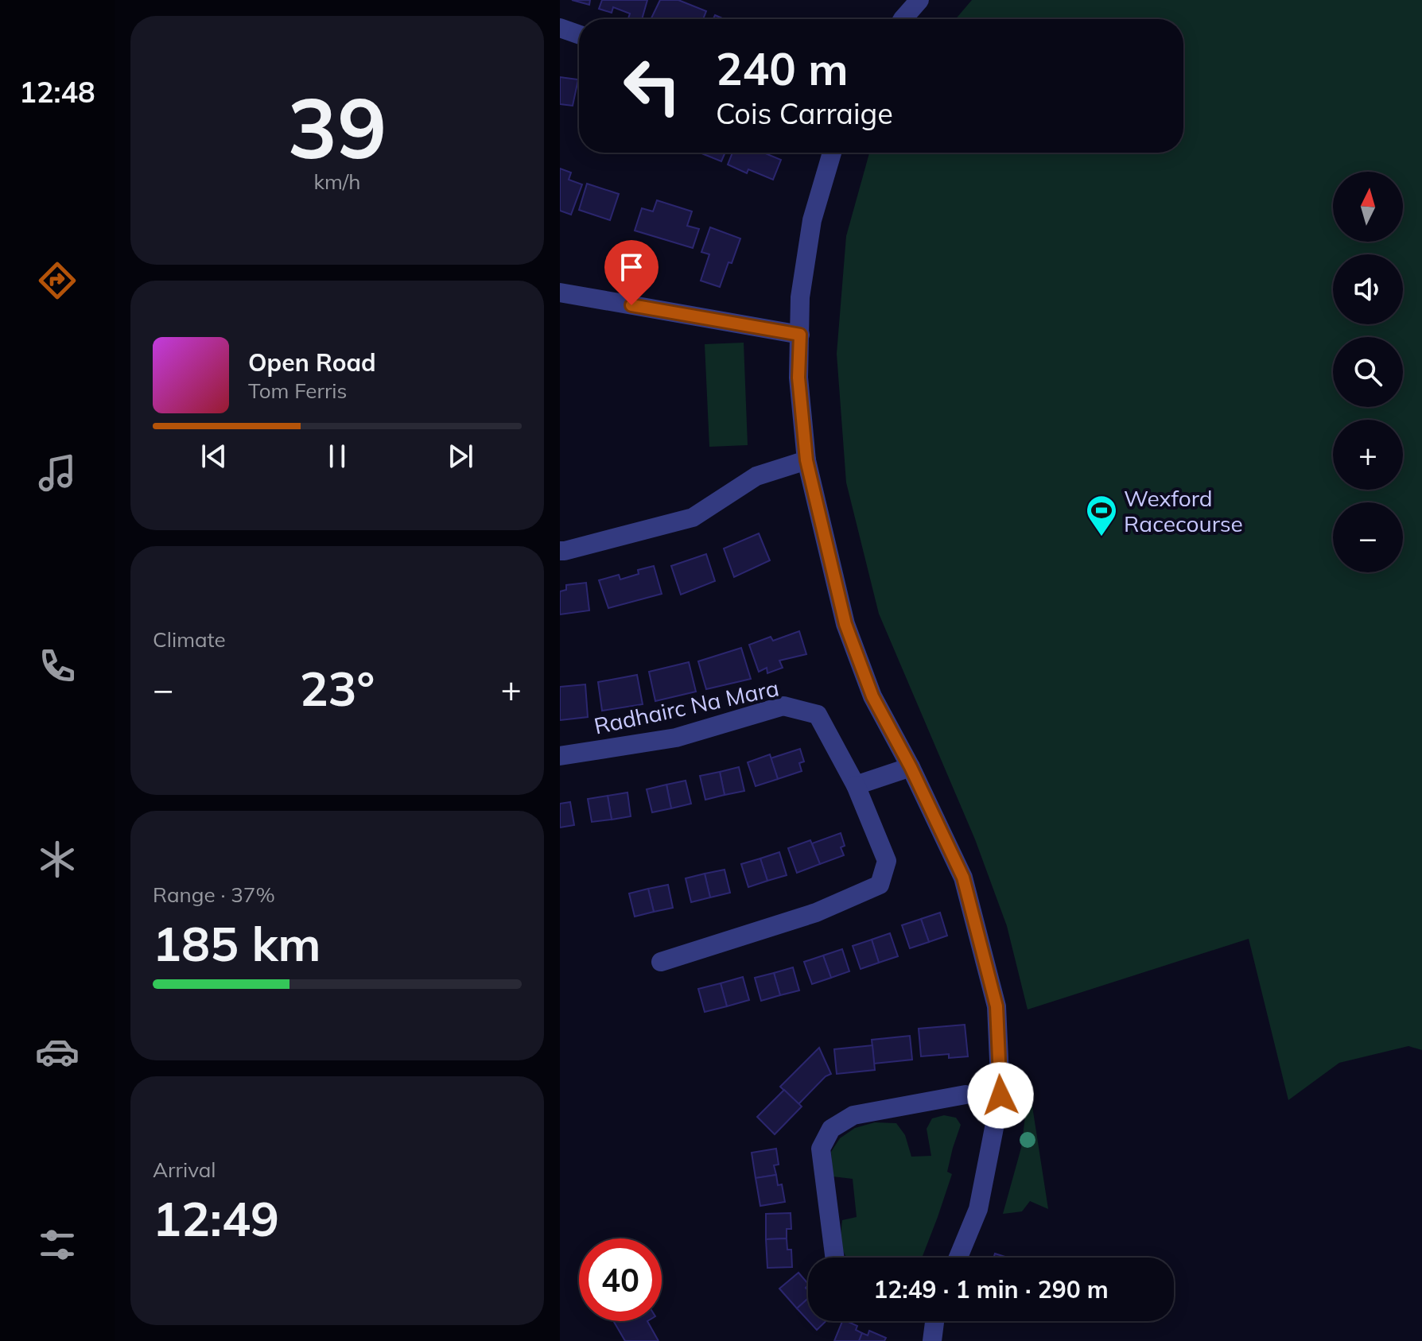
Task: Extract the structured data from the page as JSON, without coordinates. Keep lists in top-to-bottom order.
{
  "streets": {
    "street": ["Radhairc Na Mara"]
  },
  "places": {
    "sports": ["Wexford Racecourse"]
  },
  "north": "top",
  "page": {
    "tabs": "12:48",
    "tile": [
      ["39", "km/h"],
      "Climate",
      ["Range · 37%", "185 km"],
      ["Arrival", "12:49"]
    ],
    "turn": ["240 m", "Cois Carraige"],
    "map_buttons": ["+", "−"],
    "song": ["Open Road", "Tom Ferris"],
    "heat": ["−", "23°", "+"],
    "limit": "40",
    "trip": "12:49 · 1 min · 290 m"
  }
}
